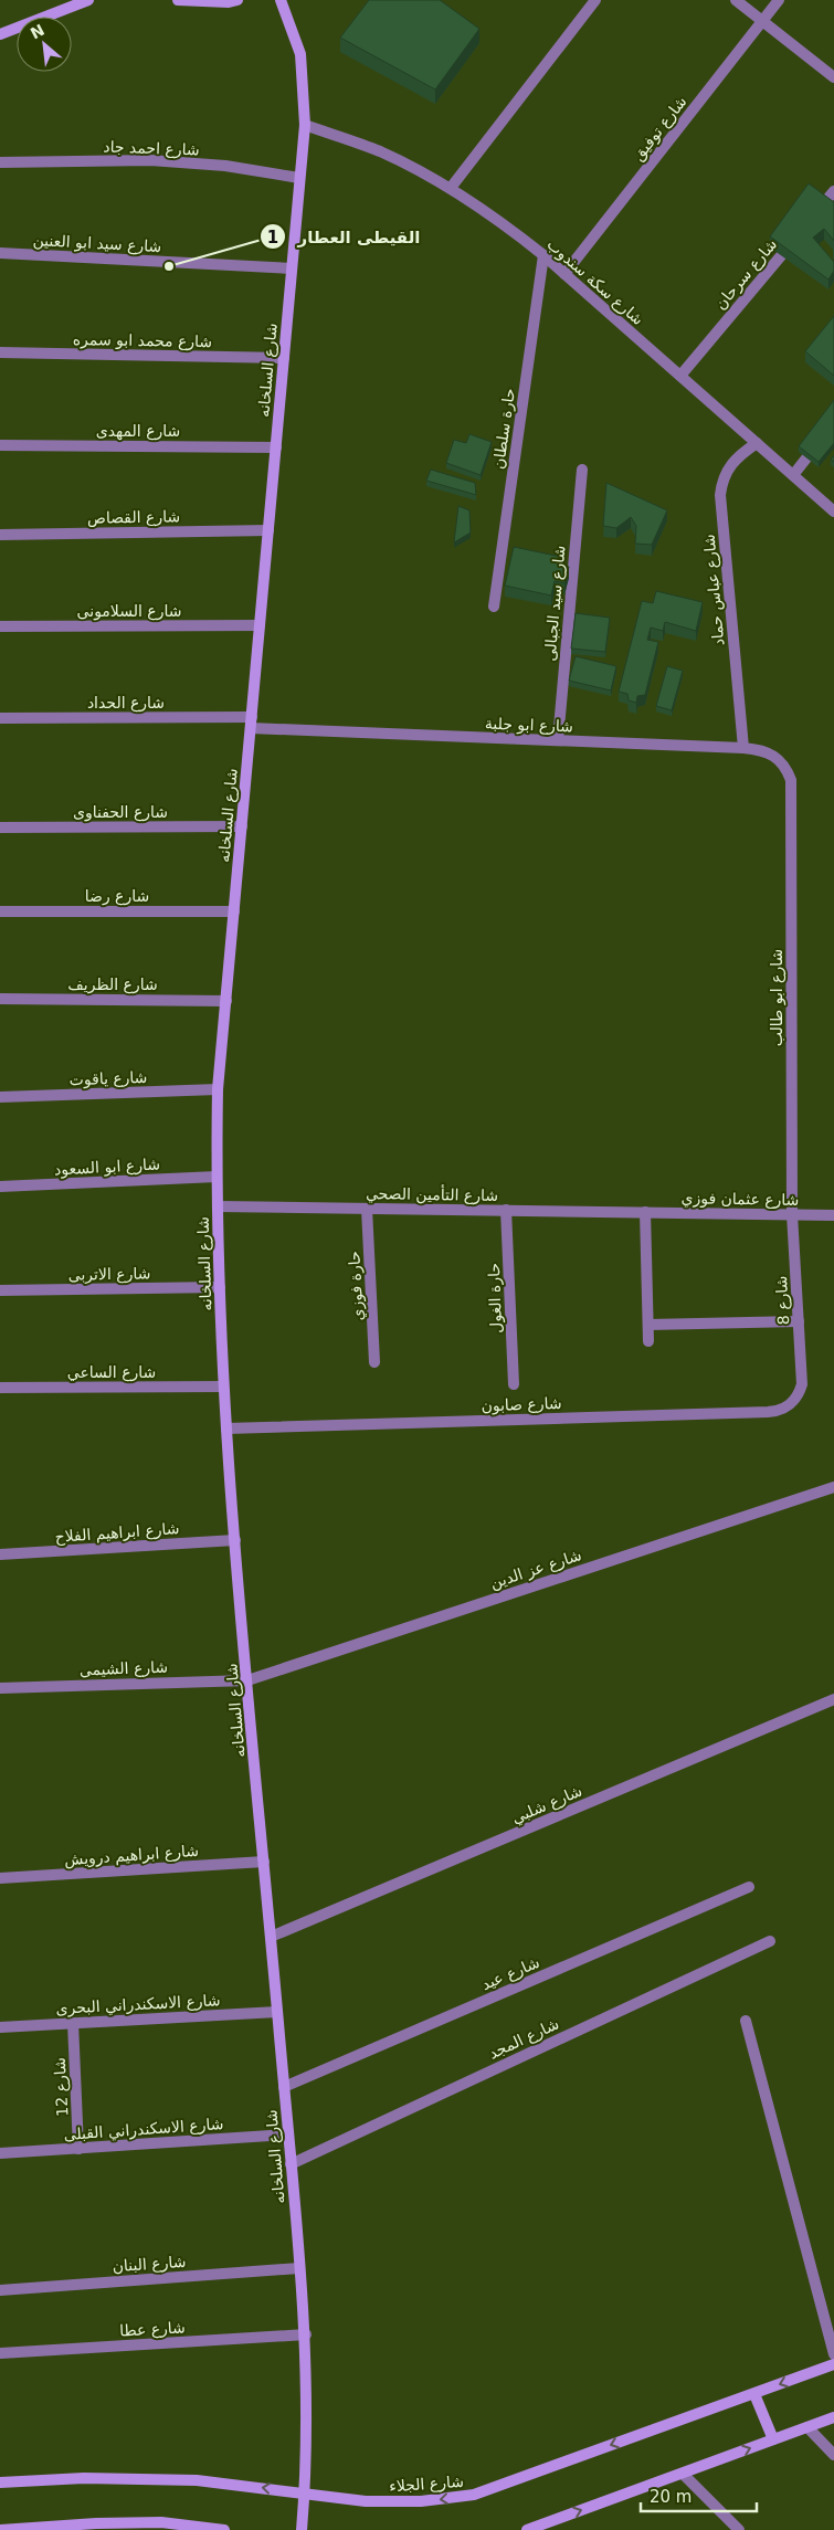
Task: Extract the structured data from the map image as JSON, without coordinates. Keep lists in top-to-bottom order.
{
  "streets": {
    "street": [
      "شارع توفيق",
      "شارع احمد جاد",
      "شارع سيد ابو العنين",
      "شارع سرحان",
      "شارع سكة سندوب",
      "شارع محمد ابو سمره",
      "شارع السلخانه",
      "حارة سلطان",
      "شارع المهدى",
      "شارع القصاص",
      "شارع عباس حماد",
      "شارع سيد الجبالى",
      "شارع السلامونى",
      "شارع الحداد",
      "شارع ابو جلبة",
      "شارع الحفناوى",
      "شارع رضا",
      "شارع الظريف",
      "شارع ابو طالب",
      "شارع ياقوت",
      "شارع ابو السعود",
      "شارع التأمين الصحي",
      "شارع عثمان فوزي",
      "شارع الاتربى",
      "حارة فوزي",
      "حارة الغول",
      "شارع 8",
      "شارع الساعي",
      "شارع صابون",
      "شارع ابراهيم الفلاح",
      "شارع عز الدين",
      "شارع الشيمى",
      "شارع شلبي",
      "شارع ابراهيم درويش",
      "شارع عيد",
      "شارع الاسكندراني البحرى",
      "شارع المجد",
      "شارع 12",
      "شارع الاسكندراني القبلى",
      "شارع البنان",
      "شارع عطا",
      "شارع الجلاء"
    ]
  },
  "crossings": [
    ["شارع توفيق", "شارع سكة سندوب"],
    ["شارع احمد جاد", "شارع السلخانه"],
    ["شارع سيد ابو العنين", "شارع السلخانه"],
    ["شارع سرحان", "شارع سكة سندوب"],
    ["شارع سكة سندوب", "شارع السلخانه"],
    ["شارع سكة سندوب", "حارة سلطان"],
    ["شارع سكة سندوب", "شارع عباس حماد"],
    ["شارع محمد ابو سمره", "شارع السلخانه"],
    ["شارع السلخانه", "شارع المهدى"],
    ["شارع السلخانه", "شارع القصاص"],
    ["شارع السلخانه", "شارع السلامونى"],
    ["شارع السلخانه", "شارع الحداد"],
    ["شارع السلخانه", "شارع ابو جلبة"],
    ["شارع السلخانه", "شارع الحفناوى"],
    ["شارع السلخانه", "شارع رضا"],
    ["شارع السلخانه", "شارع الظريف"],
    ["شارع السلخانه", "شارع ياقوت"],
    ["شارع السلخانه", "شارع ابو السعود"],
    ["شارع السلخانه", "شارع التأمين الصحي"],
    ["شارع السلخانه", "شارع الاتربى"],
    ["شارع السلخانه", "شارع الساعي"],
    ["شارع السلخانه", "شارع صابون"],
    ["شارع السلخانه", "شارع ابراهيم الفلاح"],
    ["شارع السلخانه", "شارع عز الدين"],
    ["شارع السلخانه", "شارع الشيمى"],
    ["شارع السلخانه", "شارع شلبي"],
    ["شارع السلخانه", "شارع ابراهيم درويش"],
    ["شارع السلخانه", "شارع عيد"],
    ["شارع السلخانه", "شارع الاسكندراني البحرى"],
    ["شارع السلخانه", "شارع المجد"],
    ["شارع السلخانه", "شارع الاسكندراني القبلى"],
    ["شارع السلخانه", "شارع البنان"],
    ["شارع السلخانه", "شارع عطا"],
    ["شارع السلخانه", "شارع الجلاء"],
    ["شارع عباس حماد", "شارع ابو جلبة"],
    ["شارع سيد الجبالى", "شارع ابو جلبة"],
    ["شارع الحداد", "شارع ابو جلبة"],
    ["شارع ابو جلبة", "شارع ابو طالب"],
    ["شارع ابو طالب", "شارع عثمان فوزي"],
    ["شارع ابو طالب", "شارع 8"],
    ["شارع التأمين الصحي", "شارع عثمان فوزي"],
    ["شارع التأمين الصحي", "حارة فوزي"],
    ["شارع التأمين الصحي", "حارة الغول"],
    ["شارع عثمان فوزي", "شارع 8"],
    ["شارع 8", "شارع صابون"],
    ["شارع عز الدين", "شارع الشيمى"],
    ["شارع الاسكندراني البحرى", "شارع 12"],
    ["شارع 12", "شارع الاسكندراني القبلى"]
  ],
  "places": ["القيطى العطار"],
  "scale_bar": "20 m",
  "north": "top left"
}
